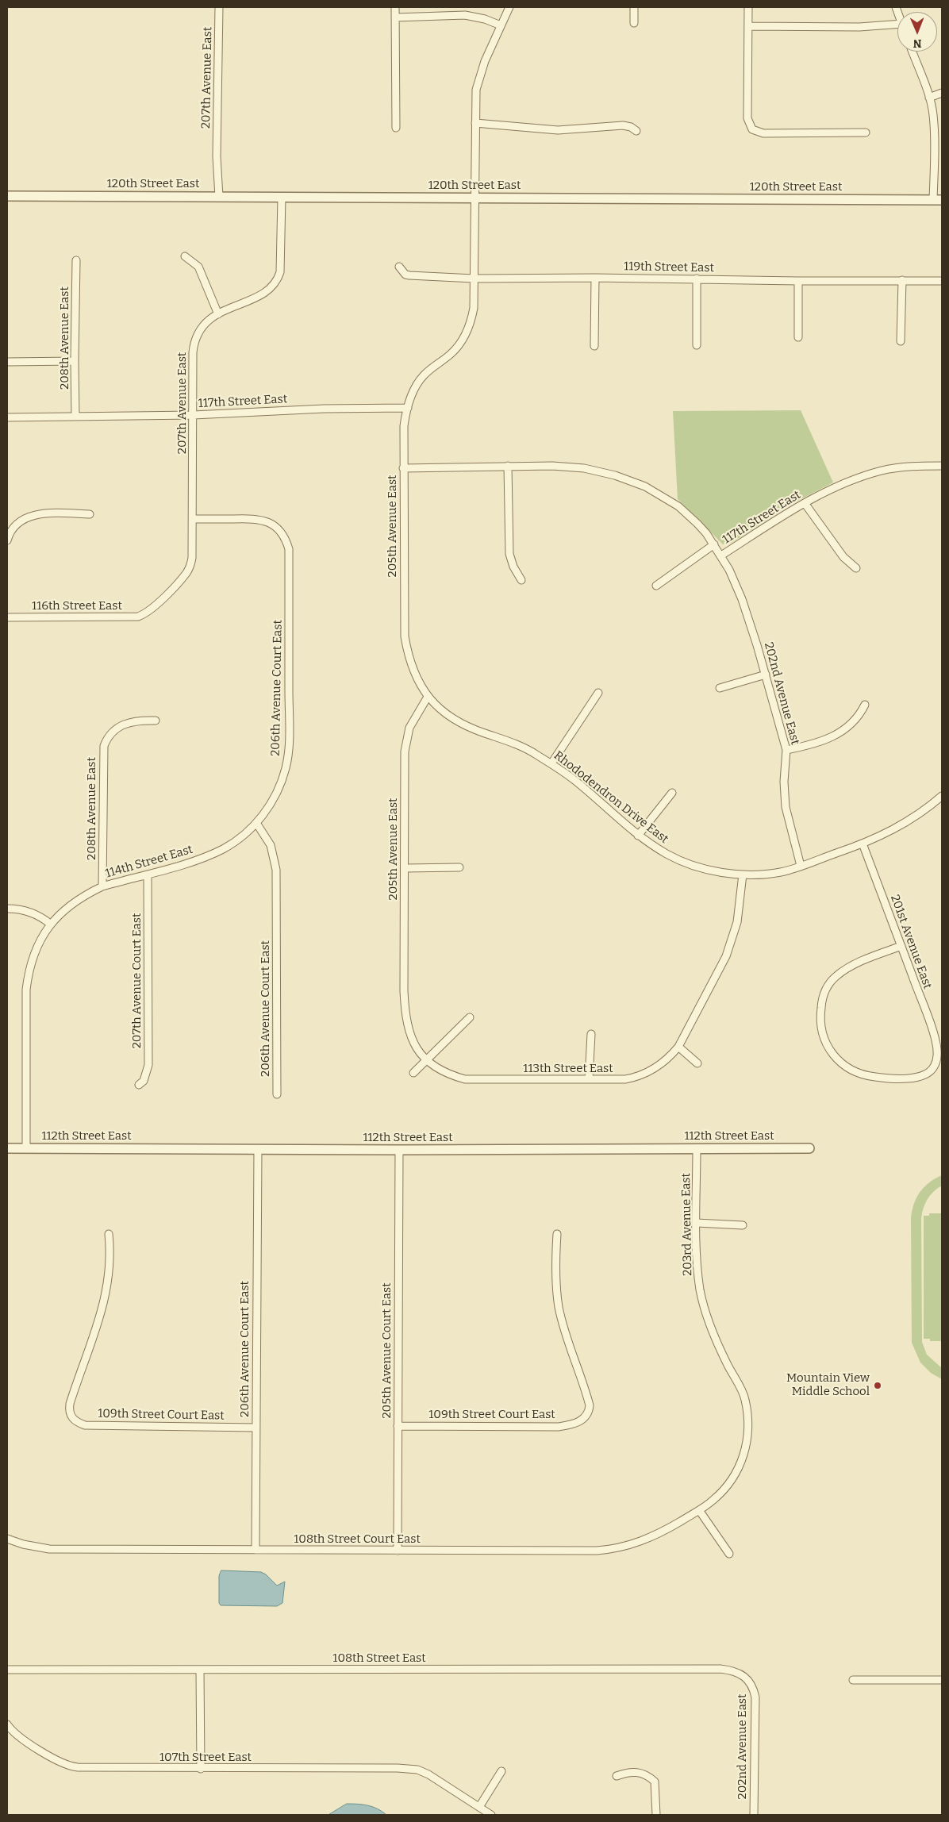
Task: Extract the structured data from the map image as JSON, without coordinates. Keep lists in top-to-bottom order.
{
  "streets": {
    "street": [
      "207th Avenue East",
      "120th Street East",
      "119th Street East",
      "208th Avenue East",
      "117th Street East",
      "205th Avenue East",
      "116th Street East",
      "206th Avenue Court East",
      "202nd Avenue East",
      "Rhododendron Drive East",
      "114th Street East",
      "201st Avenue East",
      "207th Avenue Court East",
      "113th Street East",
      "112th Street East",
      "203rd Avenue East",
      "205th Avenue Court East",
      "109th Street Court East",
      "108th Street Court East",
      "108th Street East",
      "107th Street East"
    ]
  },
  "crossings": [
    ["207th Avenue East", "120th Street East"],
    ["207th Avenue East", "117th Street East"],
    ["207th Avenue East", "116th Street East"],
    ["207th Avenue East", "206th Avenue Court East"],
    ["120th Street East", "205th Avenue East"],
    ["119th Street East", "205th Avenue East"],
    ["208th Avenue East", "117th Street East"],
    ["208th Avenue East", "114th Street East"],
    ["117th Street East", "205th Avenue East"],
    ["117th Street East", "202nd Avenue East"],
    ["205th Avenue East", "Rhododendron Drive East"],
    ["205th Avenue East", "113th Street East"],
    ["206th Avenue Court East", "114th Street East"],
    ["206th Avenue Court East", "112th Street East"],
    ["206th Avenue Court East", "109th Street Court East"],
    ["206th Avenue Court East", "108th Street Court East"],
    ["202nd Avenue East", "Rhododendron Drive East"],
    ["202nd Avenue East", "108th Street East"],
    ["Rhododendron Drive East", "201st Avenue East"],
    ["114th Street East", "207th Avenue Court East"],
    ["114th Street East", "112th Street East"],
    ["112th Street East", "203rd Avenue East"],
    ["112th Street East", "205th Avenue Court East"],
    ["203rd Avenue East", "108th Street Court East"],
    ["205th Avenue Court East", "109th Street Court East"],
    ["205th Avenue Court East", "108th Street Court East"]
  ],
  "places": ["Mountain View Middle School"],
  "north": "bottom"
}
